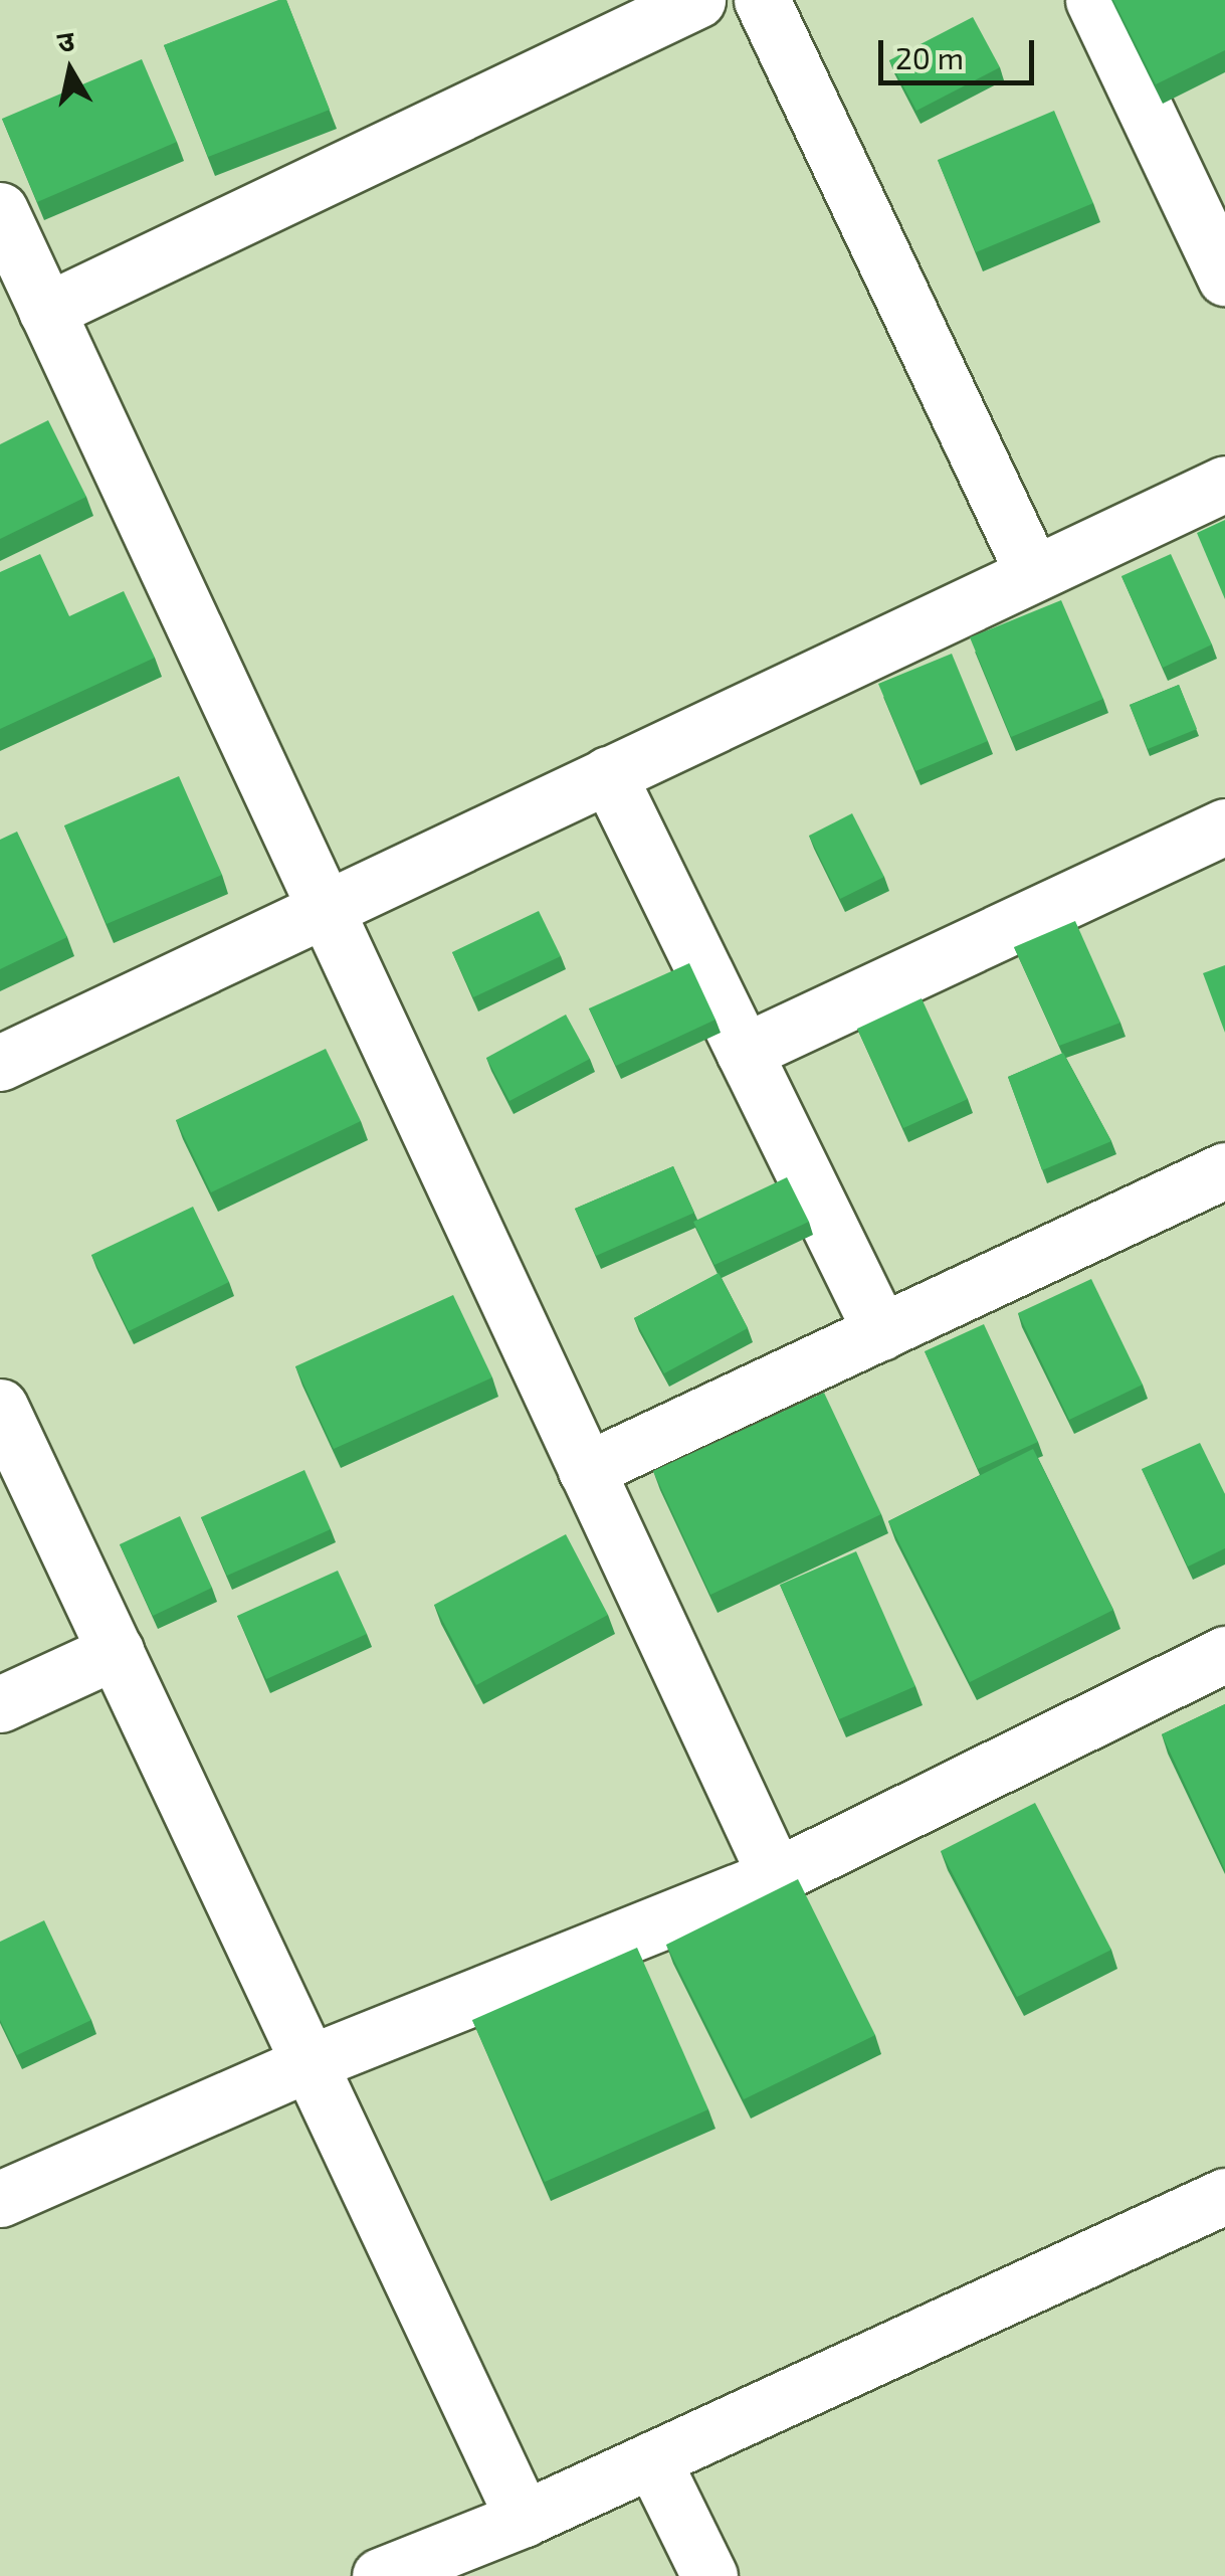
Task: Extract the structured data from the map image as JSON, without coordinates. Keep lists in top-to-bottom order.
{
  "scale_bar": "20 m",
  "north": "top"
}
